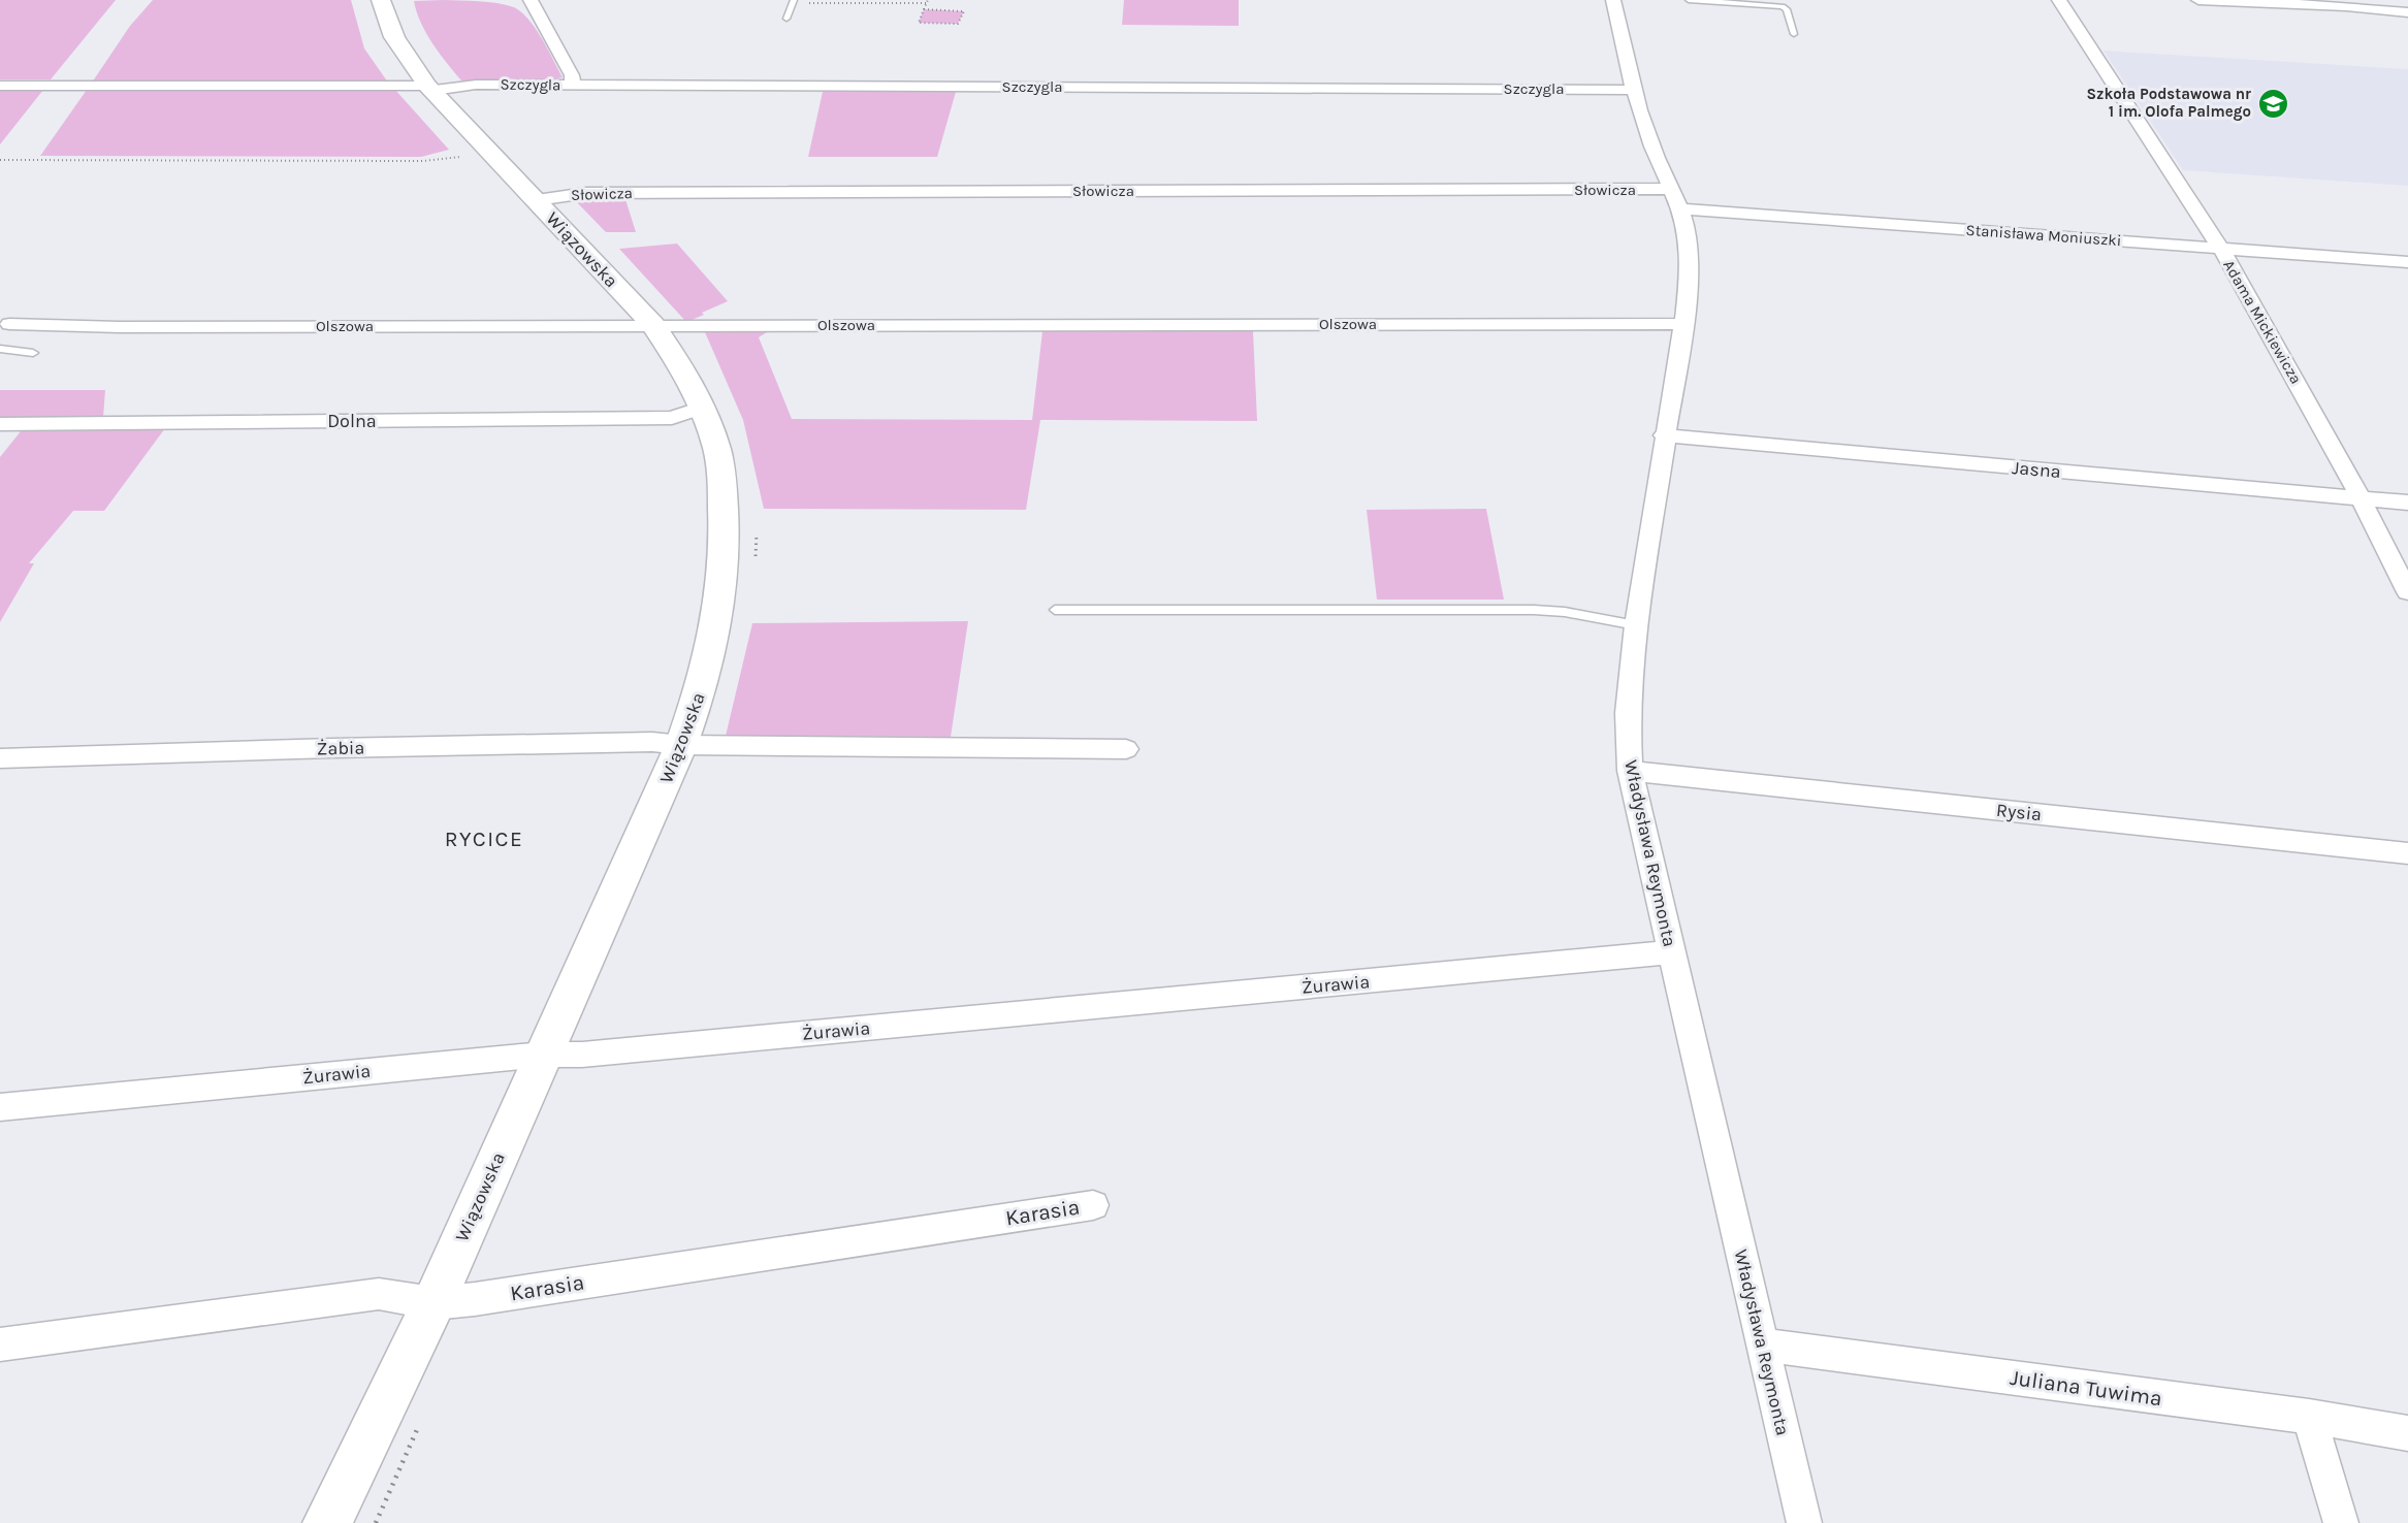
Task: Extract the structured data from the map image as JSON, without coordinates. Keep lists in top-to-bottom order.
{
  "streets": {
    "main road": ["Wiązowska"],
    "street": [
      "Szczygla",
      "Słowicza",
      "Stanisława Moniuszki",
      "Adama Mickiewicza",
      "Olszowa",
      "Dolna",
      "Jasna",
      "Żabia",
      "Rysia",
      "Władysława Reymonta",
      "Żurawia",
      "Karasia",
      "Juliana Tuwima"
    ]
  },
  "crossings": [
    ["Szczygla", "Wiązowska"],
    ["Szczygla", "Władysława Reymonta"],
    ["Słowicza", "Stanisława Moniuszki"],
    ["Słowicza", "Wiązowska"],
    ["Słowicza", "Władysława Reymonta"],
    ["Stanisława Moniuszki", "Adama Mickiewicza"],
    ["Stanisława Moniuszki", "Władysława Reymonta"],
    ["Wiązowska", "Olszowa"],
    ["Wiązowska", "Dolna"],
    ["Wiązowska", "Żabia"],
    ["Wiązowska", "Żurawia"],
    ["Wiązowska", "Karasia"],
    ["Adama Mickiewicza", "Jasna"],
    ["Olszowa", "Władysława Reymonta"],
    ["Jasna", "Władysława Reymonta"],
    ["Rysia", "Władysława Reymonta"],
    ["Władysława Reymonta", "Żurawia"],
    ["Władysława Reymonta", "Juliana Tuwima"]
  ],
  "districts": ["RYCICE"],
  "places": {
    "school or university": ["Szkoła Podstawowa nr 1 im. Olofa Palmego"]
  }
}
